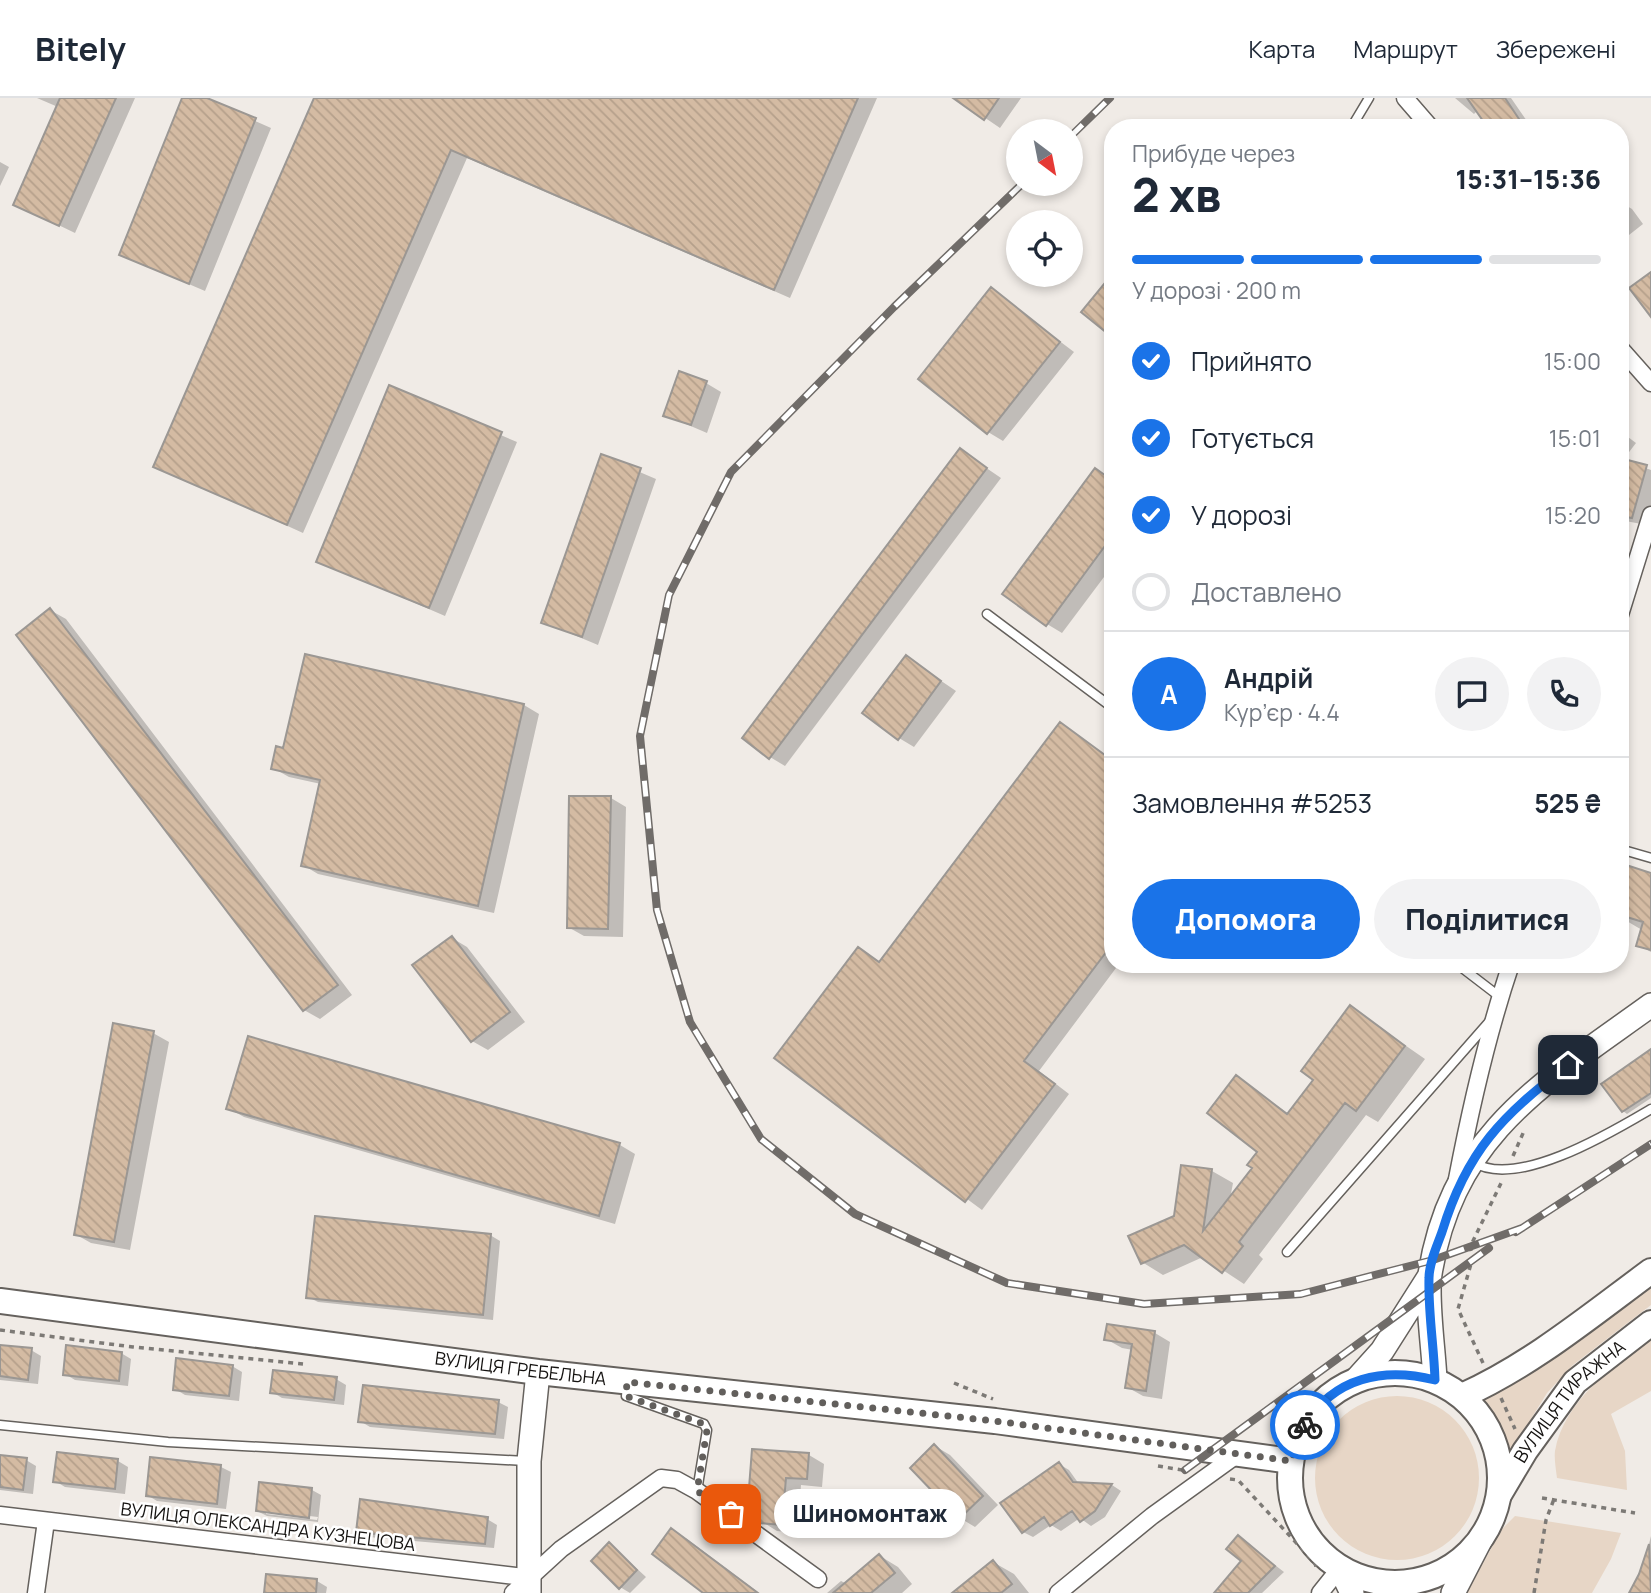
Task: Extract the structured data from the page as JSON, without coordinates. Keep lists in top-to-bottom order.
{
  "streets": {
    "main road": ["ВУЛИЦЯ ГРЕБЕЛЬНА", "ВУЛИЦЯ ТИРАЖНА"],
    "street": ["ВУЛИЦЯ ОЛЕКСАНДРА КУЗНЕЦОВА"]
  },
  "crossings": [
    ["ВУЛИЦЯ ГРЕБЕЛЬНА", "ВУЛИЦЯ ТИРАЖНА"]
  ],
  "places": ["Шиномонтаж"],
  "north": "bottom right",
  "page": {
    "header": "Bitely",
    "nav": ["Карта", "Маршрут", "Збережені"],
    "heading": ["2 хв", "Прибуде через", "15:31–15:36"],
    "panel": [
      "Андрій",
      "Кур’єр · 4.4",
      "Замовлення #5253",
      "525 ₴"
    ],
    "bar": "У дорозі · 200 m",
    "list": [
      ["Прийнято", "15:00"],
      ["Готується", "15:01"],
      ["У дорозі", "15:20"],
      "Доставлено"
    ],
    "round": "А",
    "buttons": ["Допомога", "Поділитися"],
    "bubble": "Шиномонтаж"
  }
}
